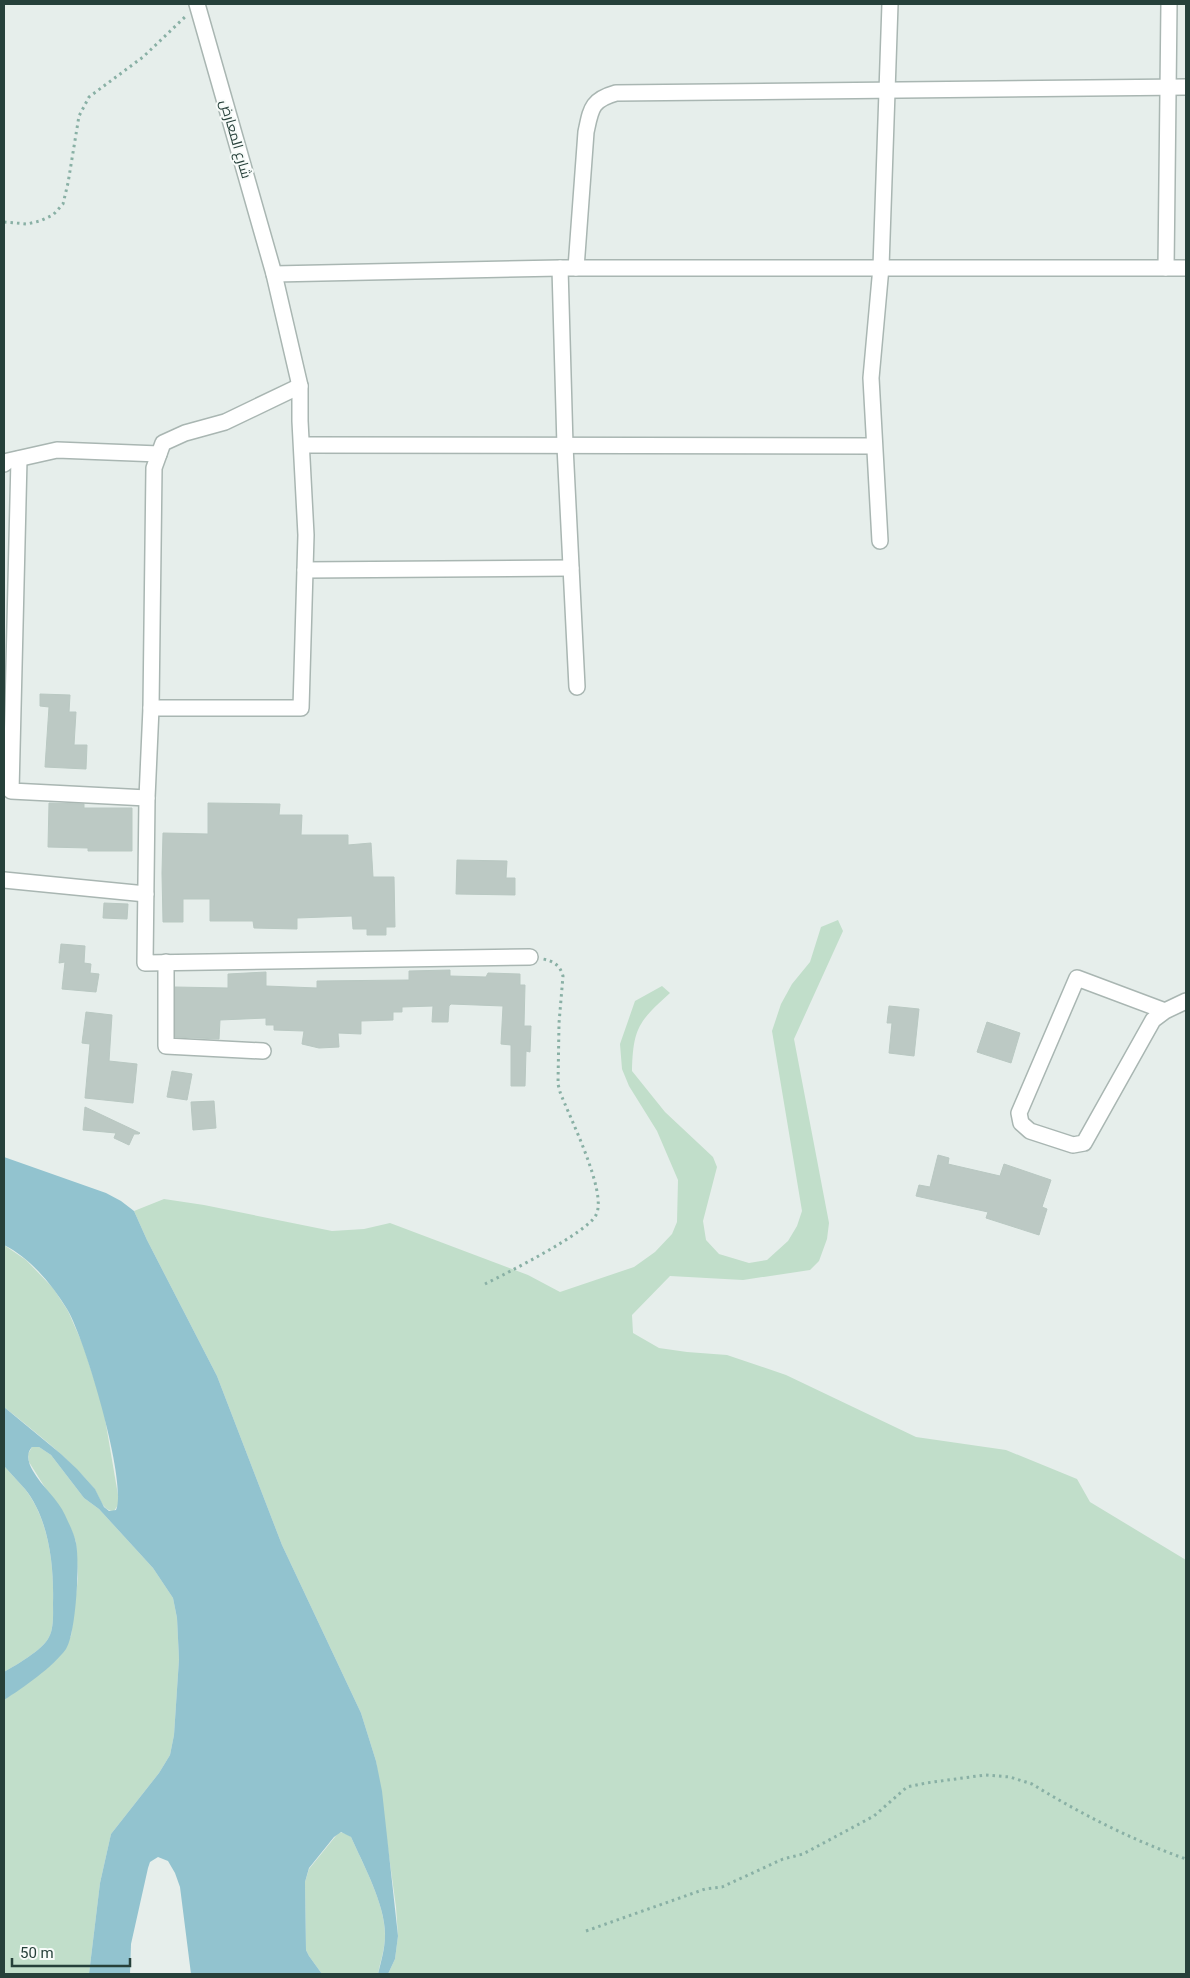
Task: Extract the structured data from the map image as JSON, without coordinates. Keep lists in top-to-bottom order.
{
  "streets": {
    "street": ["شارع المعارض"]
  },
  "scale_bar": "50 m"
}
